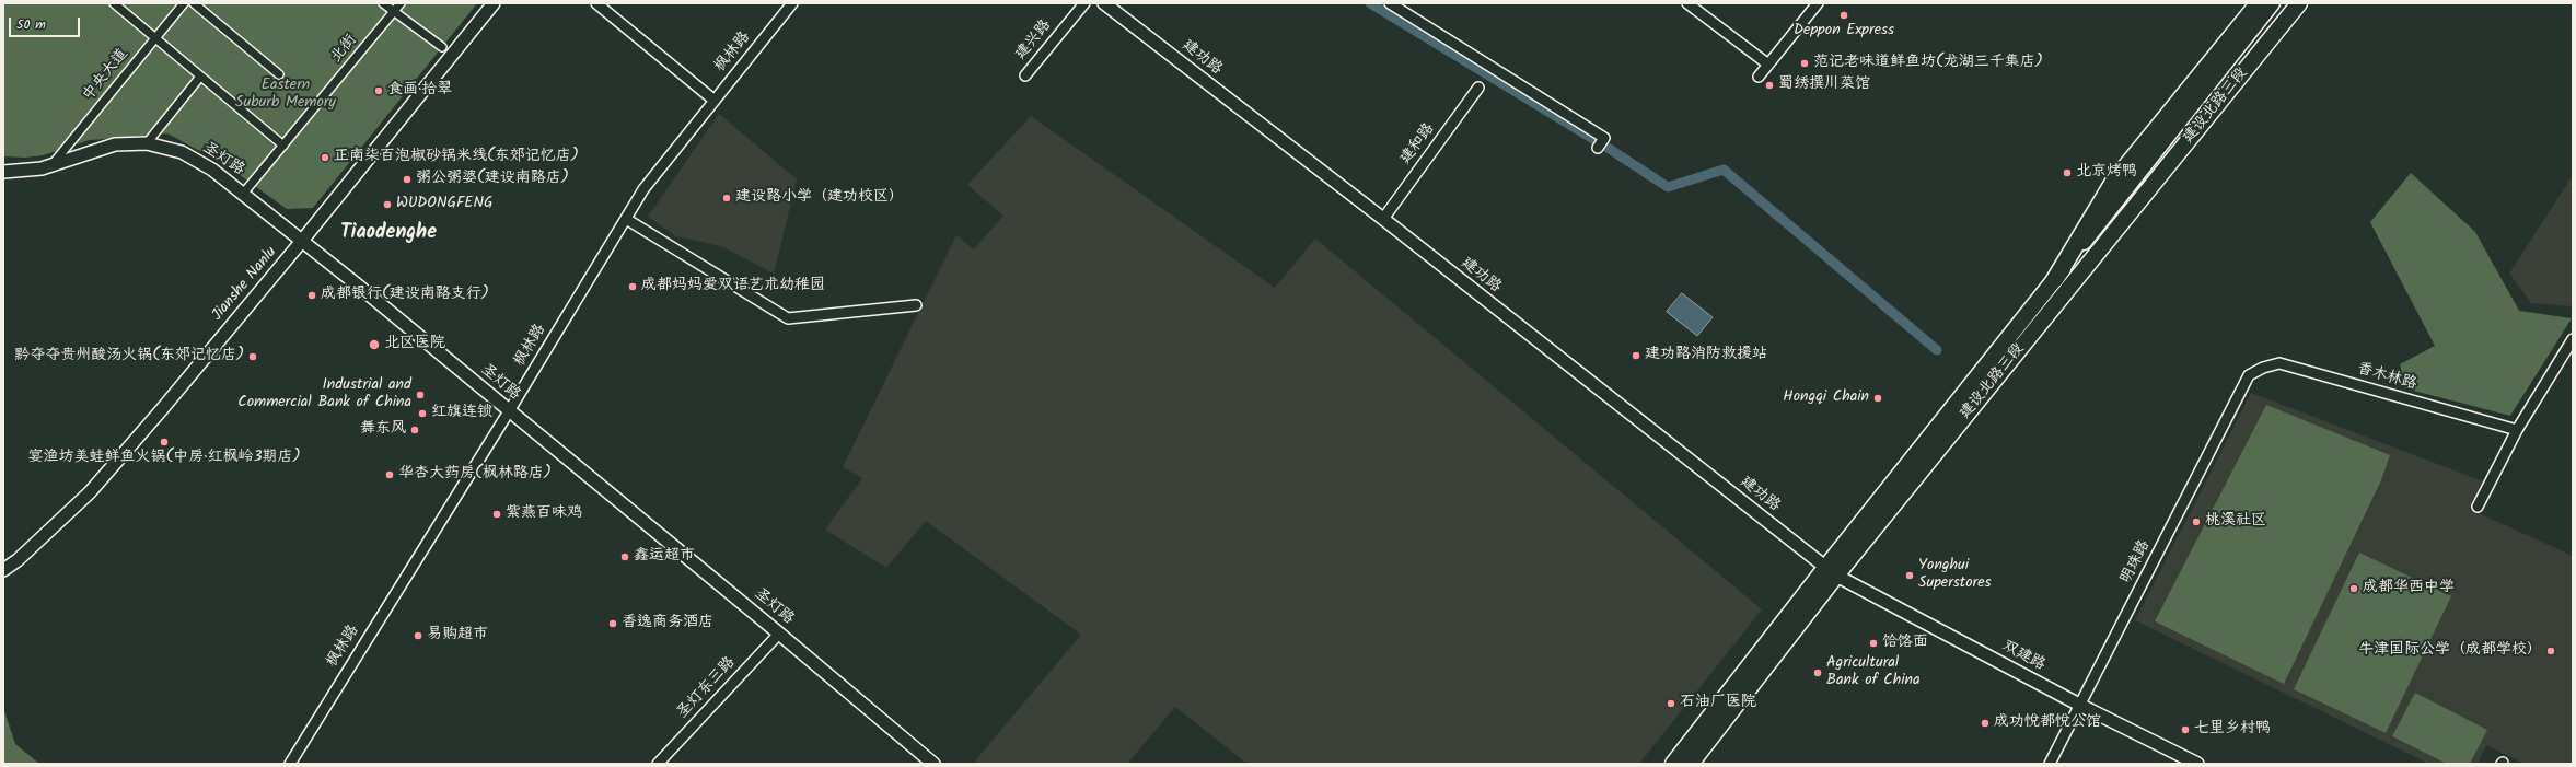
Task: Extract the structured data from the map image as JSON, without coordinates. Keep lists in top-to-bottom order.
{
  "streets": {
    "main road": ["建设北路三段"],
    "street": [
      "建兴路",
      "北街",
      "枫林路",
      "建功路",
      "中央大道",
      "建和路",
      "圣灯路",
      "Jianshe Nanlu",
      "香木林路",
      "明珠路",
      "双建路",
      "圣灯东三路"
    ]
  },
  "crossings": [
    ["北街", "圣灯路"],
    ["枫林路", "圣灯路"],
    ["建功路", "建设北路三段"],
    ["建功路", "建和路"],
    ["建功路", "双建路"],
    ["中央大道", "圣灯路"],
    ["建设北路三段", "双建路"],
    ["圣灯路", "Jianshe Nanlu"],
    ["圣灯路", "圣灯东三路"],
    ["香木林路", "明珠路"],
    ["明珠路", "双建路"]
  ],
  "districts": ["Tiaodenghe"],
  "parks": ["Eastern Suburb Memory"],
  "places": [
    "Deppon Express",
    "范记老味道鲜鱼坊(龙湖三千集店)",
    "蜀绣撰川菜馆",
    "食画·拾翠",
    "正南柒百泡椒砂锅米线(东郊记忆店)",
    "北京烤鸭",
    "粥公粥婆(建设南路店)",
    "建设路小学（建功校区）",
    "WUDONGFENG",
    "成都妈妈爱双语艺术幼稚园",
    "成都银行(建设南路支行)",
    "北区医院",
    "建功路消防救援站",
    "黔夺夺贵州酸汤火锅(东郊记忆店)",
    "Industrial and Commercial Bank of China",
    "Hongqi Chain",
    "红旗连锁",
    "舞东风",
    "宴渔坊美蛙鲜鱼火锅(中房·红枫岭3期店)",
    "华杏大药房(枫林路店)",
    "紫燕百味鸡",
    "桃溪社区",
    "鑫运超市",
    "Yonghui Superstores",
    "成都华西中学",
    "香逸商务酒店",
    "易购超市",
    "饸饹面",
    "牛津国际公学（成都学校）",
    "Agricultural Bank of China",
    "石油厂医院",
    "成功悦都悦公馆",
    "七里乡村鸭"
  ],
  "scale_bar": "50 m"
}
